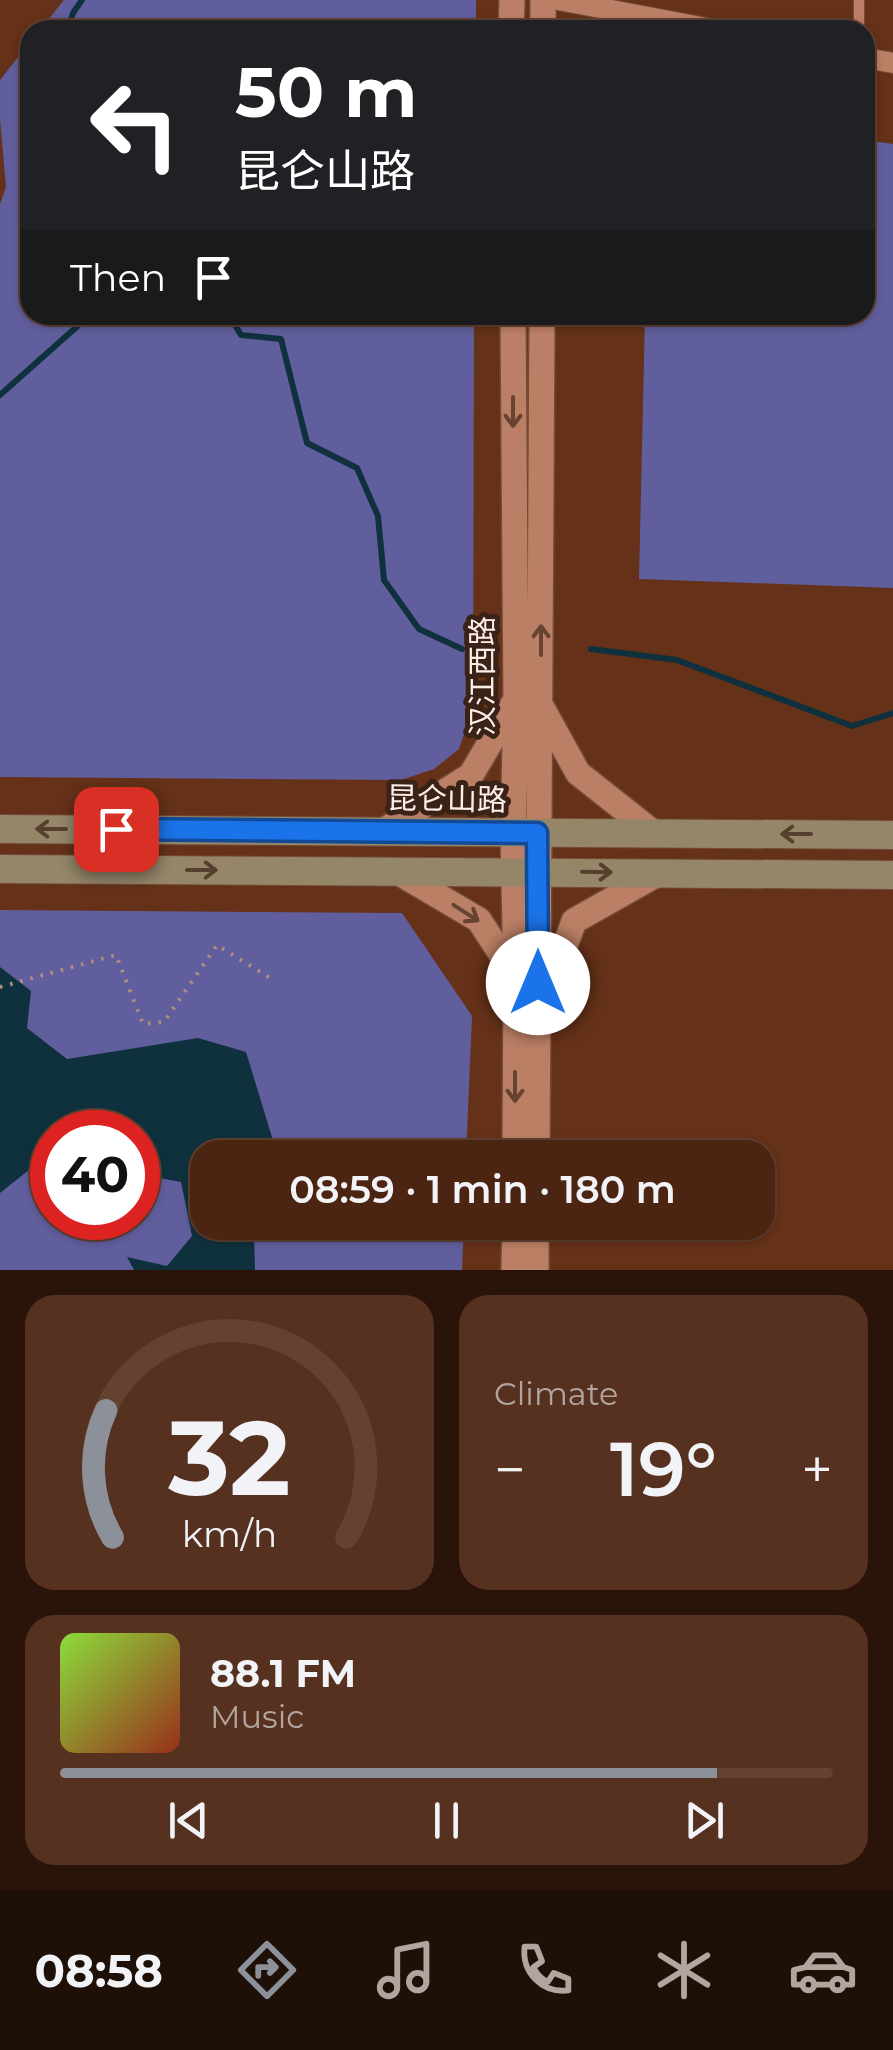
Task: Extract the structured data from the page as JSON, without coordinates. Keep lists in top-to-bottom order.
{
  "streets": {
    "main road": ["昆仑山路"],
    "street": ["汉江西路"]
  },
  "crossings": [
    ["汉江西路", "昆仑山路"]
  ],
  "page": {
    "turn": ["50 m", "昆仑山路"],
    "then": "Then",
    "limit": "40",
    "trip": "08:59 · 1 min · 180 m",
    "tile": "Climate",
    "heat": ["−", "19°", "+"],
    "song": ["88.1 FM", "Music"],
    "tabs": "08:58",
    "gauge": ["32", "km/h"]
  }
}
